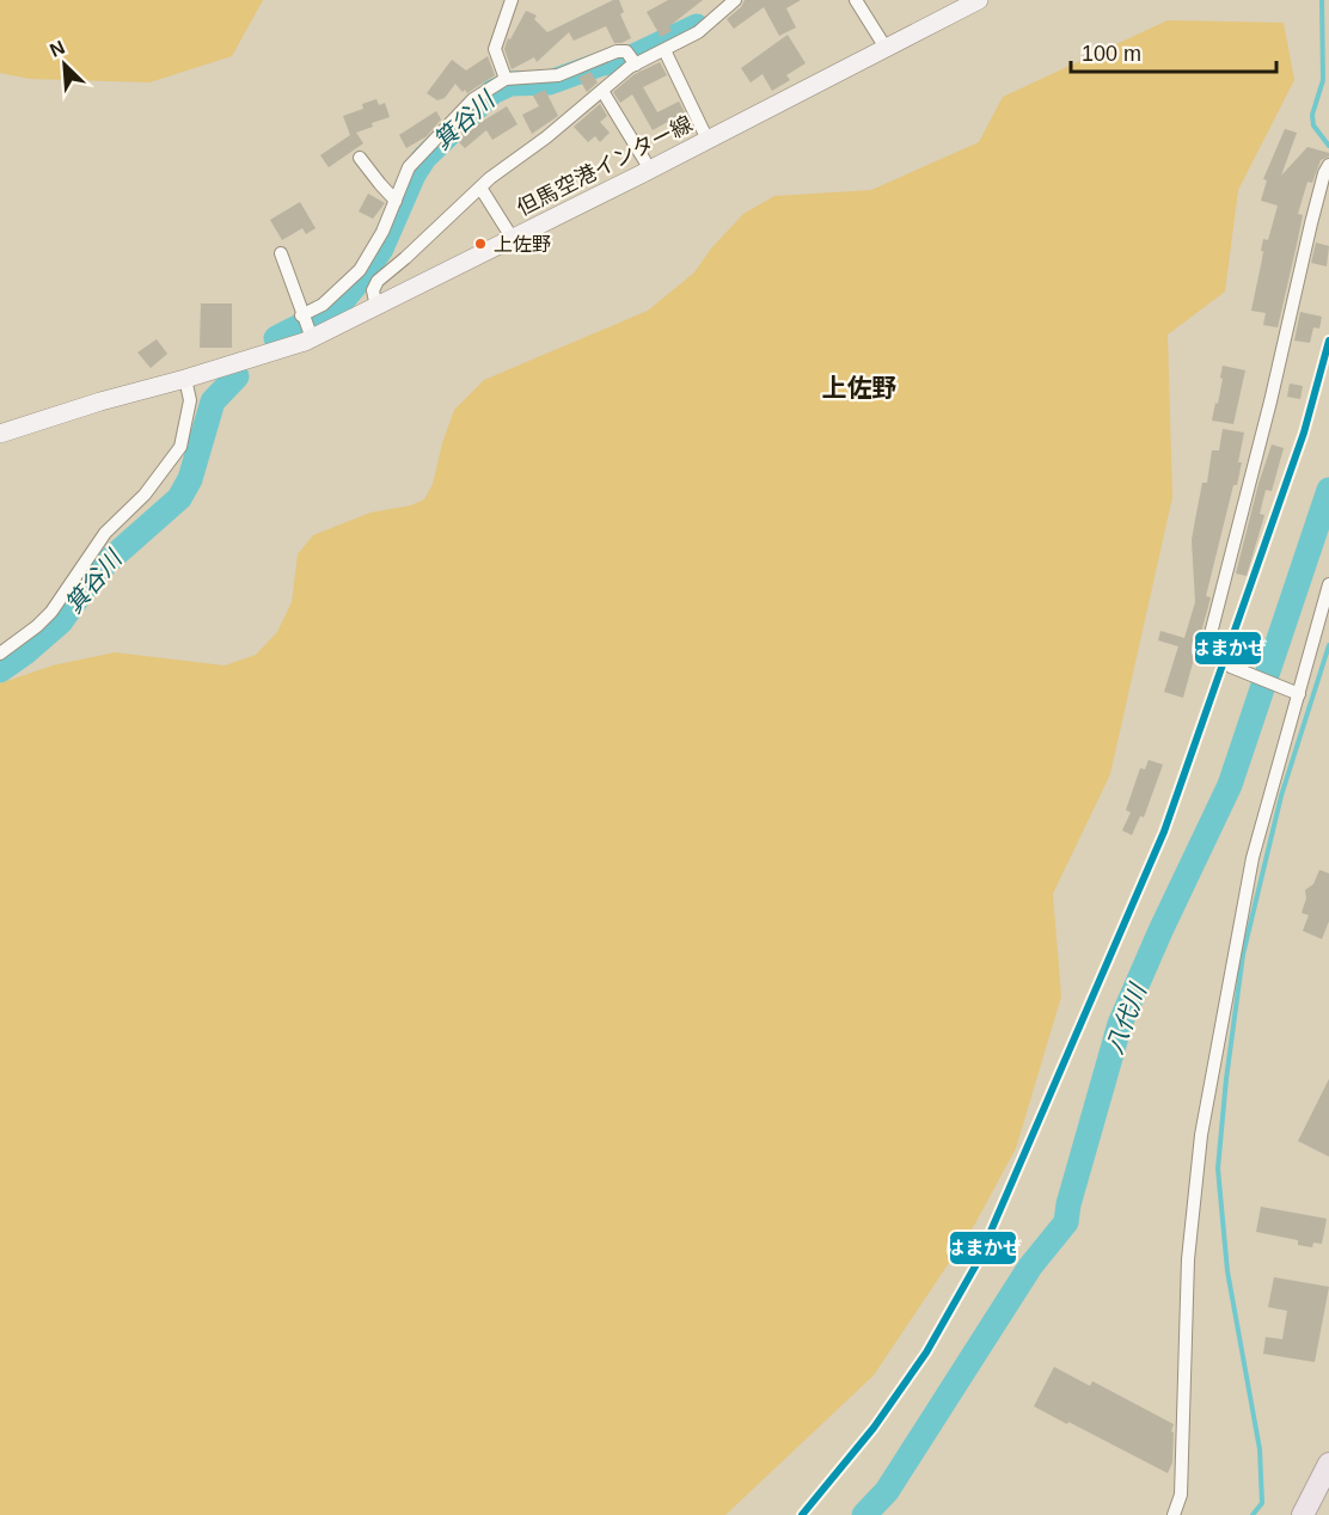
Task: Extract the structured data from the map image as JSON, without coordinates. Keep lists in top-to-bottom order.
{
  "streets": {
    "main road": ["但馬空港インター線"]
  },
  "districts": ["上佐野"],
  "water": ["箕谷川", "八代川"],
  "places": ["上佐野"],
  "lines": ["transit line はまかぜ"],
  "scale_bar": "100 m",
  "north": "top left"
}
